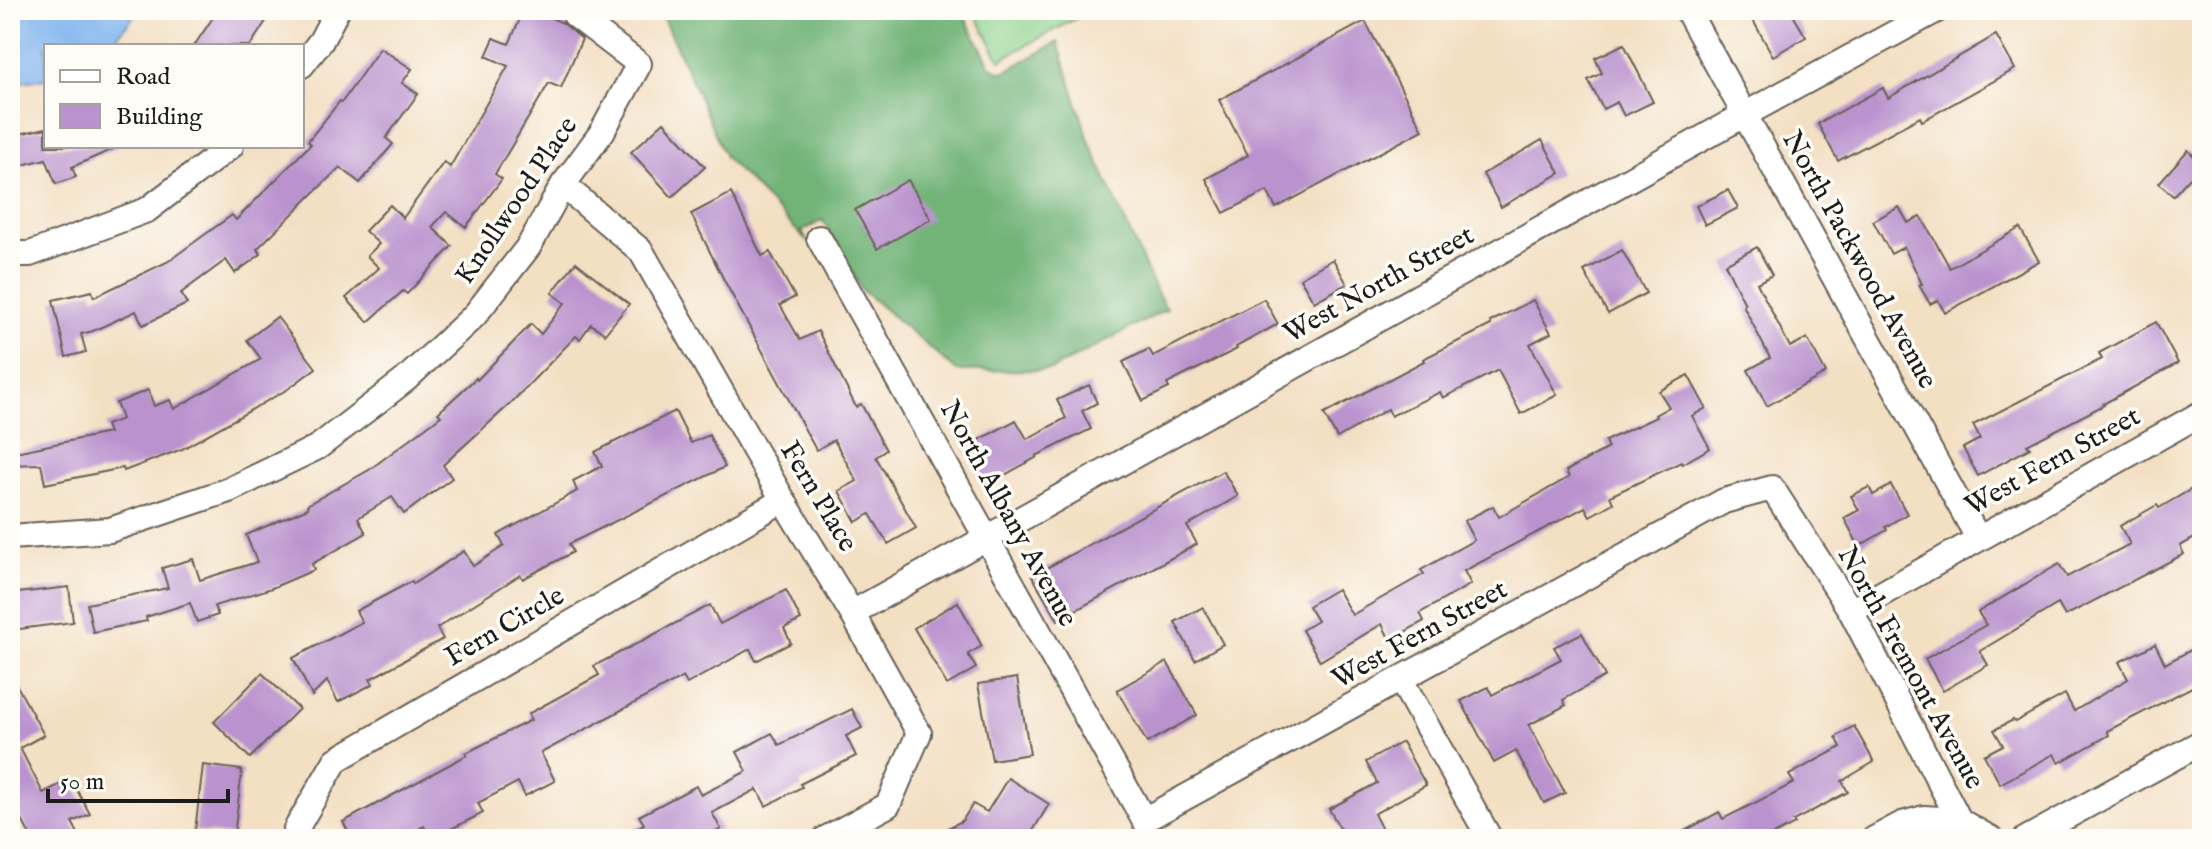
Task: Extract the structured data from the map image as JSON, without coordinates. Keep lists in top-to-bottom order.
{
  "streets": {
    "street": [
      "Knollwood Place",
      "North Packwood Avenue",
      "West North Street",
      "West Fern Street",
      "Fern Place",
      "North Albany Avenue",
      "Fern Circle",
      "North Fremont Avenue"
    ]
  },
  "crossings": [
    ["Knollwood Place", "Fern Place"],
    ["North Packwood Avenue", "West North Street"],
    ["North Packwood Avenue", "West Fern Street"],
    ["West North Street", "Fern Place"],
    ["West North Street", "North Albany Avenue"],
    ["West Fern Street", "North Albany Avenue"],
    ["West Fern Street", "North Fremont Avenue"],
    ["Fern Place", "Fern Circle"]
  ],
  "legend": ["Road", "Building"],
  "scale_bar": "50 m"
}
